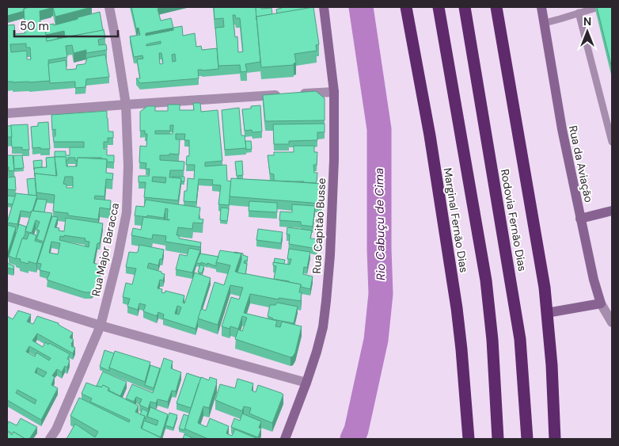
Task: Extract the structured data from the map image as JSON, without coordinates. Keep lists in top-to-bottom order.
{
  "streets": {
    "highway": ["Marginal Fernão Dias", "Rodovia Fernão Dias"],
    "street": ["Rua da Aviação", "Rua Capitão Busse", "Rua Major Baracca"]
  },
  "water": ["Rio Cabuçu de Cima"],
  "scale_bar": "50 m",
  "north": "top"
}
